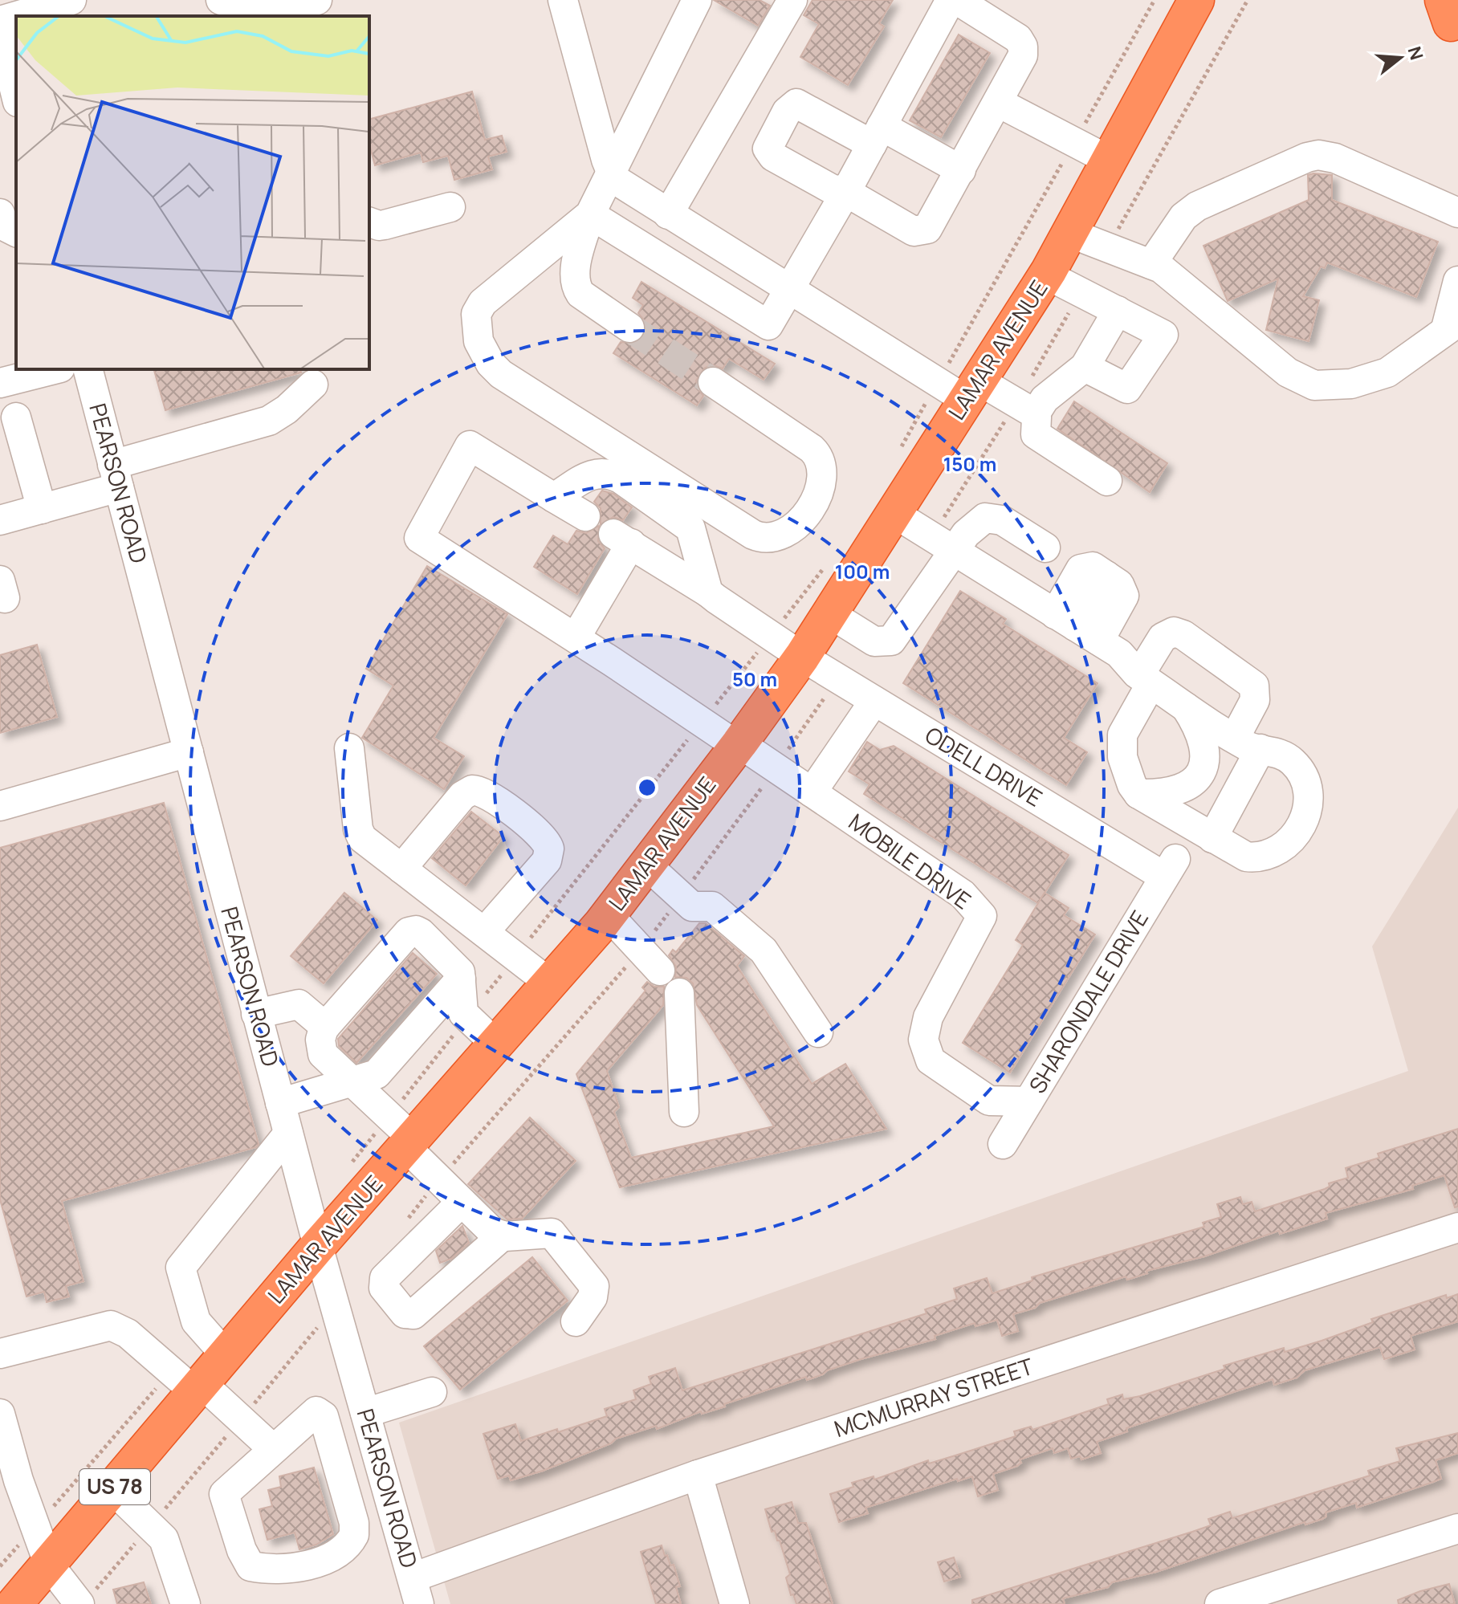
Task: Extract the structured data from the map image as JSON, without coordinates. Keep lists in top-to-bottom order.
{
  "streets": {
    "highway": ["LAMAR AVENUE", "US 78"],
    "street": [
      "PEARSON ROAD",
      "ODELL DRIVE",
      "MOBILE DRIVE",
      "SHARONDALE DRIVE",
      "MCMURRAY STREET"
    ]
  },
  "crossings": [
    ["LAMAR AVENUE", "PEARSON ROAD"],
    ["LAMAR AVENUE", "ODELL DRIVE"],
    ["LAMAR AVENUE", "MOBILE DRIVE"],
    ["PEARSON ROAD", "MCMURRAY STREET"],
    ["ODELL DRIVE", "MOBILE DRIVE"],
    ["ODELL DRIVE", "SHARONDALE DRIVE"],
    ["MOBILE DRIVE", "SHARONDALE DRIVE"]
  ],
  "north": "right",
  "rings": ["150 m", "100 m", "50 m"]
}
